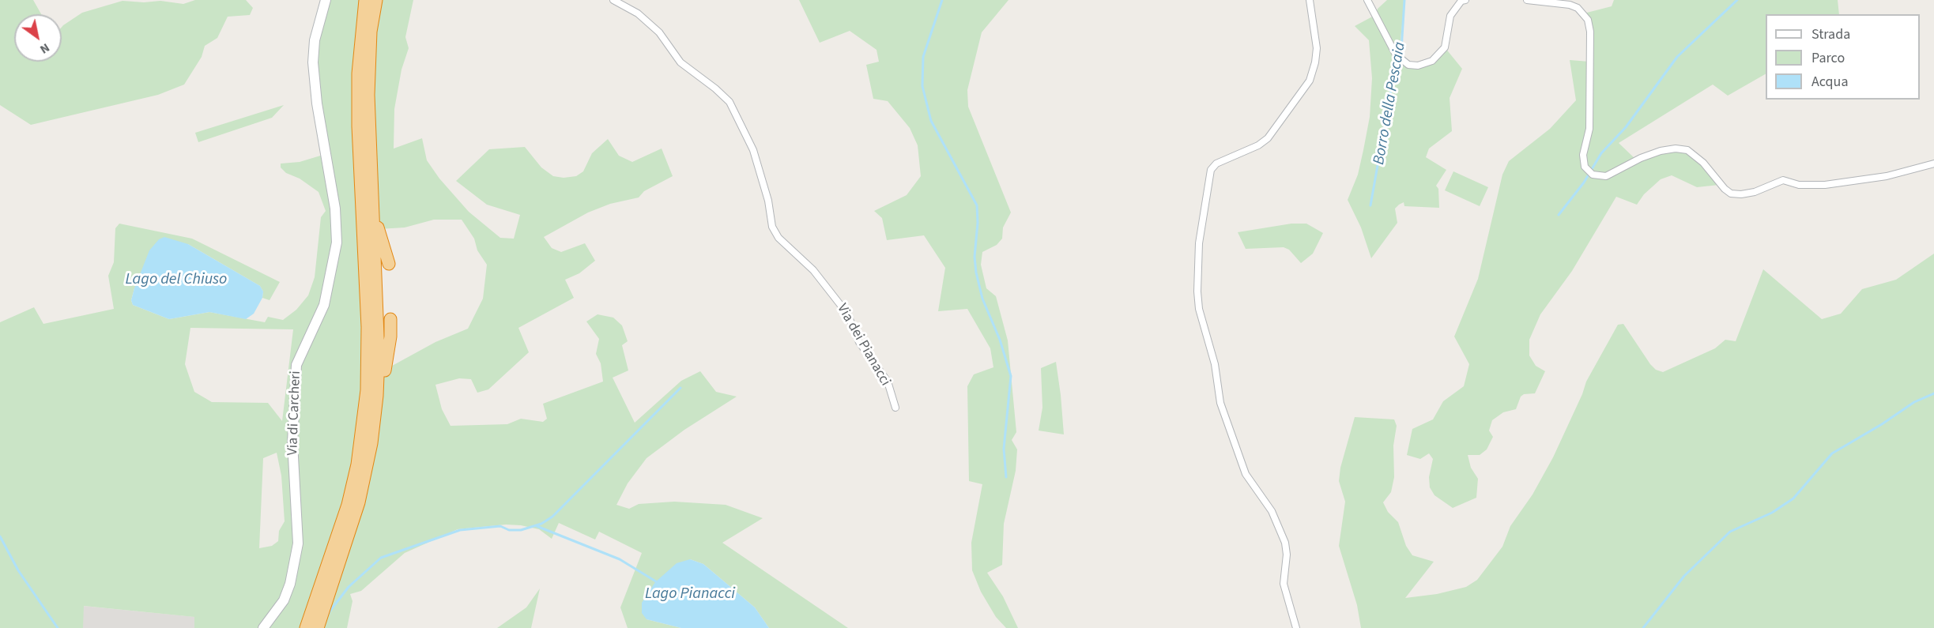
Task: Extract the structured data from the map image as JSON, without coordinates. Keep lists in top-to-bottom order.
{
  "streets": {
    "street": ["Via dei Pianacci", "Via di Carcheri"]
  },
  "water": ["Borro della Pescaia", "Lago del Chiuso", "Lago Pianacci"],
  "legend": ["Strada", "Parco", "Acqua"],
  "north": "bottom right"
}
